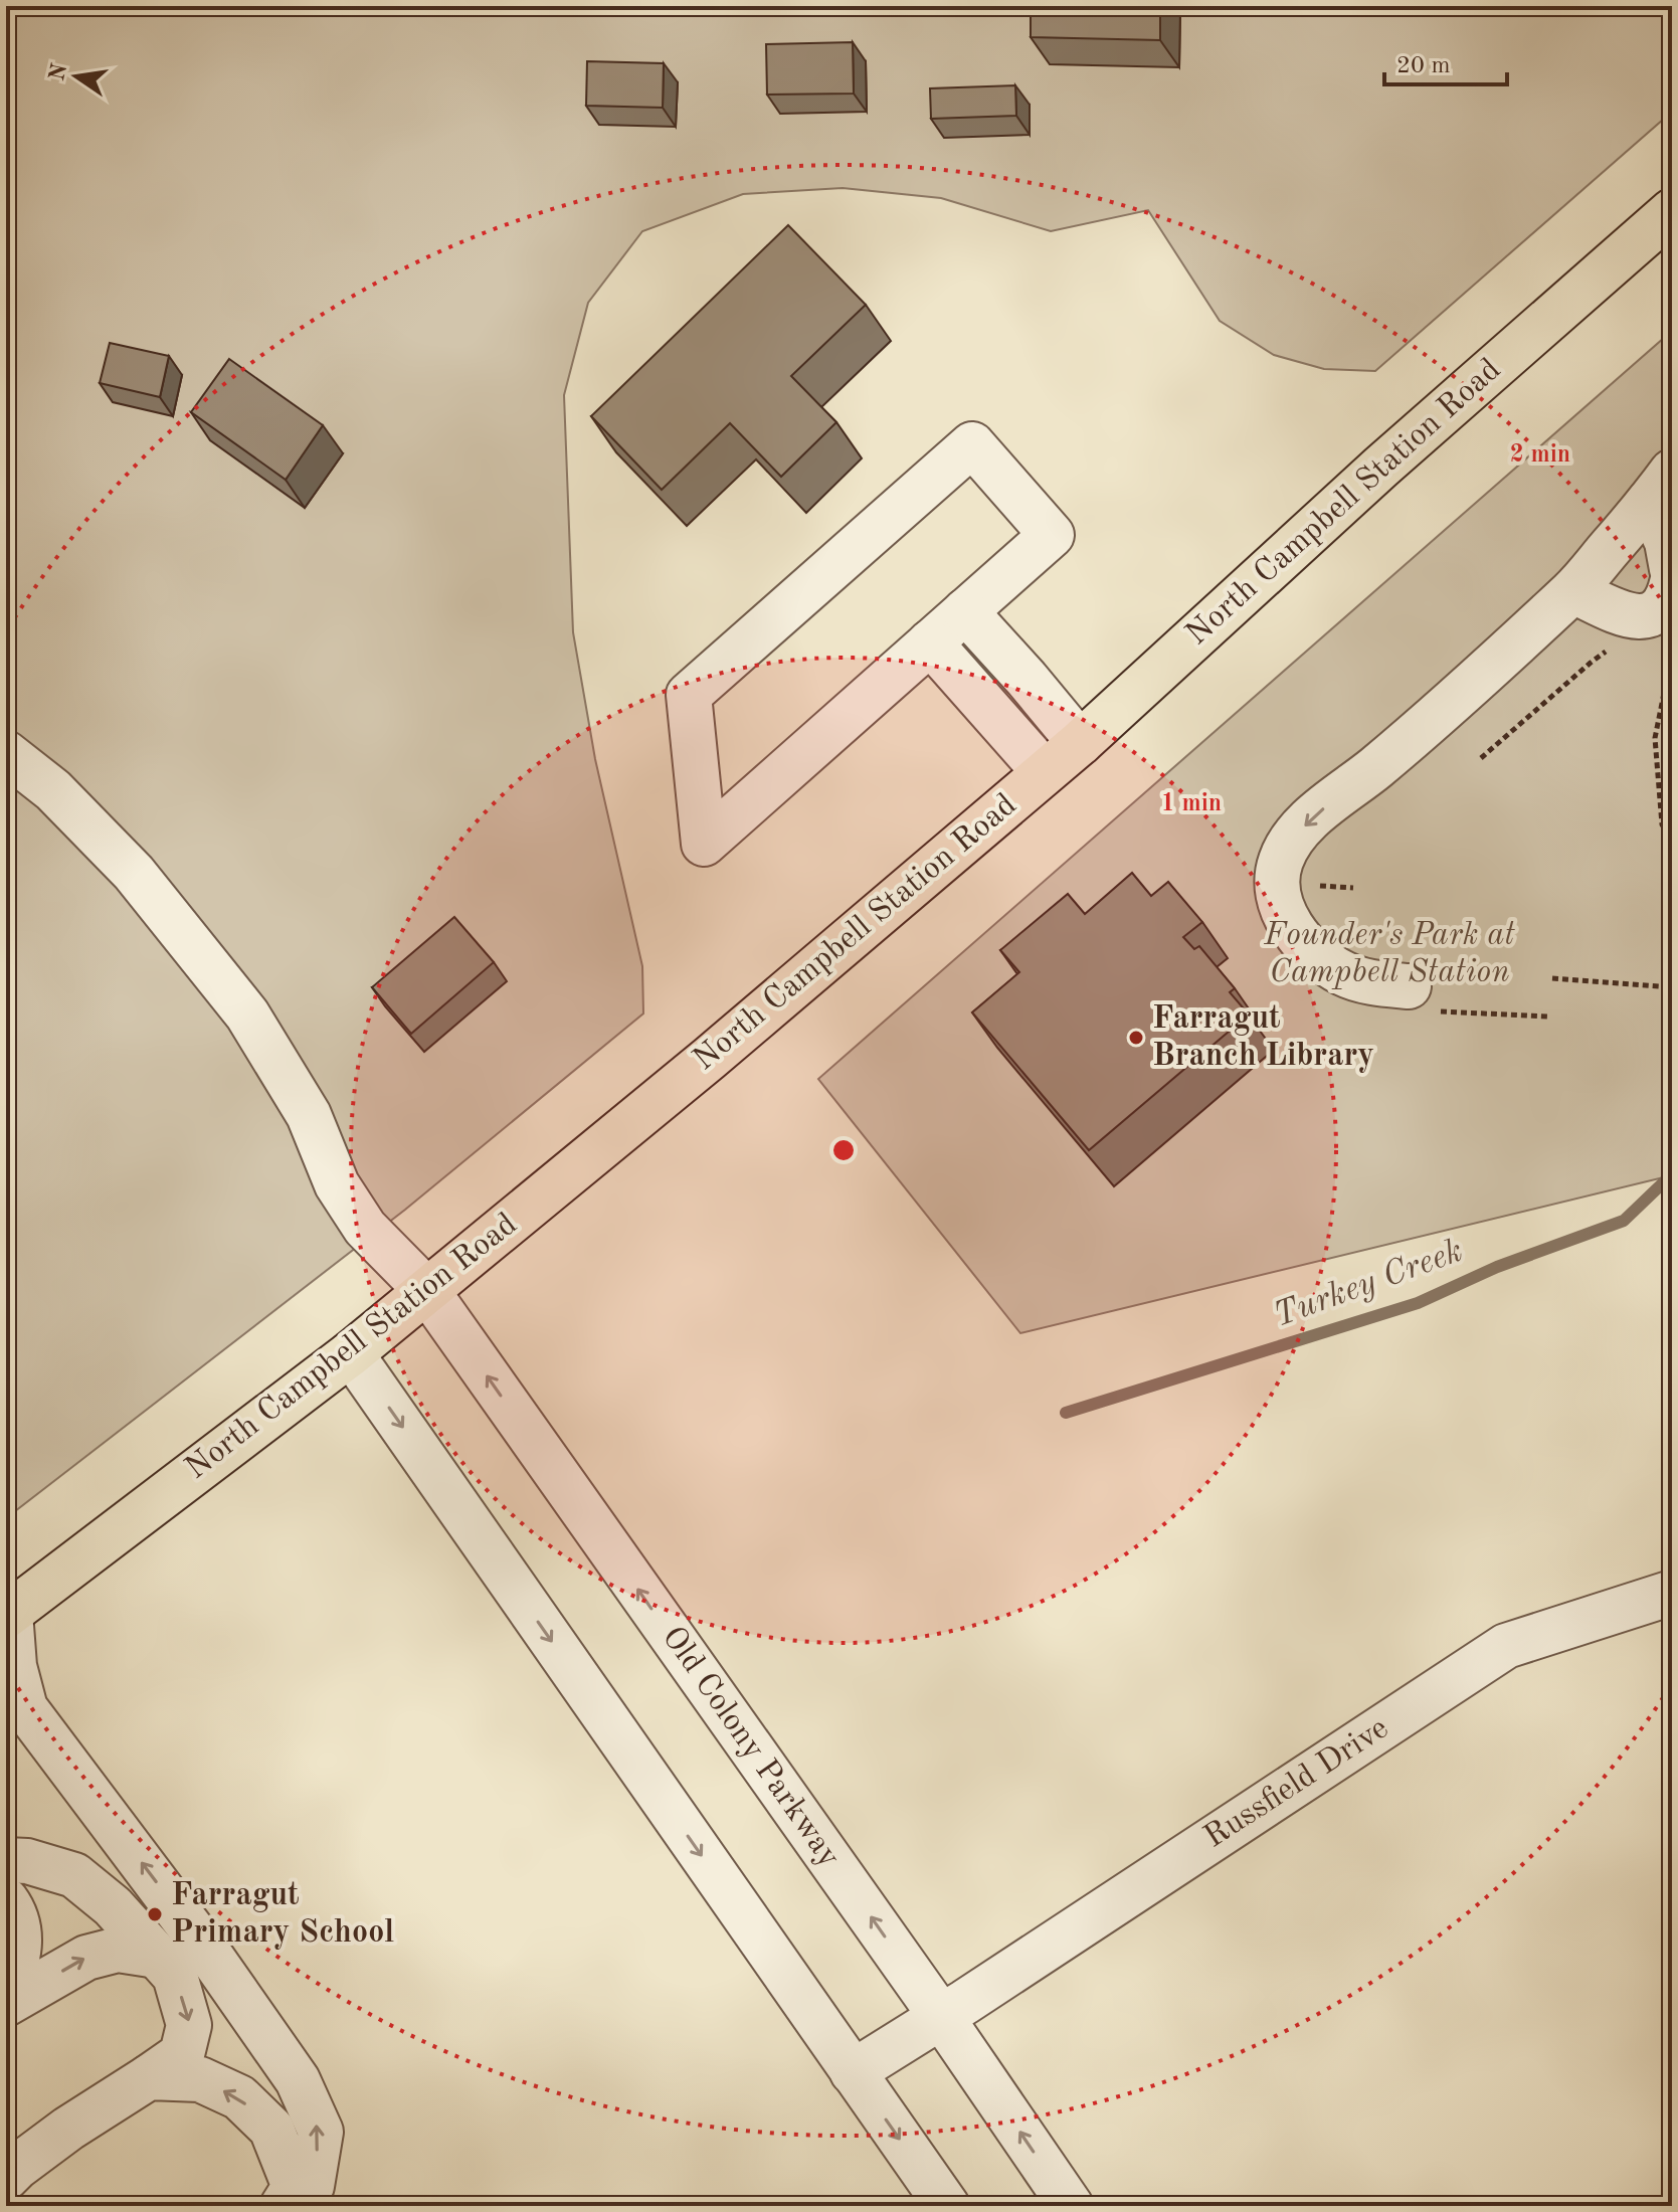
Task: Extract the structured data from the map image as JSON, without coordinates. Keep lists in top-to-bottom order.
{
  "streets": {
    "main road": ["North Campbell Station Road"],
    "street": ["Old Colony Parkway", "Russfield Drive"]
  },
  "crossings": [
    ["North Campbell Station Road", "Old Colony Parkway"],
    ["Old Colony Parkway", "Russfield Drive"]
  ],
  "water": ["Turkey Creek"],
  "parks": ["Founder's Park at Campbell Station"],
  "places": ["Farragut Branch Library", "Farragut Primary School"],
  "scale_bar": "20 m",
  "north": "left",
  "rings": ["2 min", "1 min"]
}
